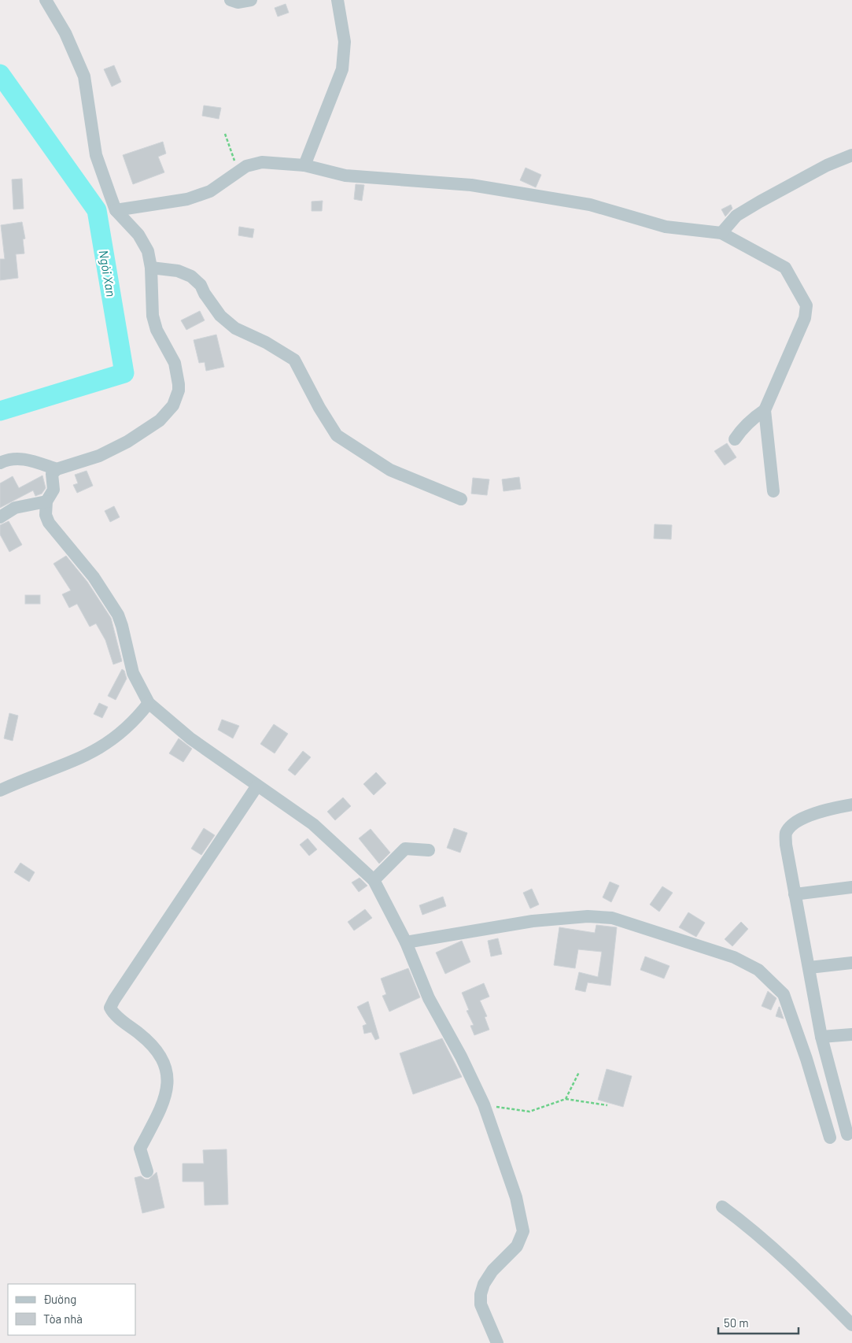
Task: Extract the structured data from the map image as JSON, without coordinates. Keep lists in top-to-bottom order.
{
  "water": ["Ngòi Xan"],
  "legend": ["Đường", "Tòa nhà"],
  "scale_bar": "50 m"
}
